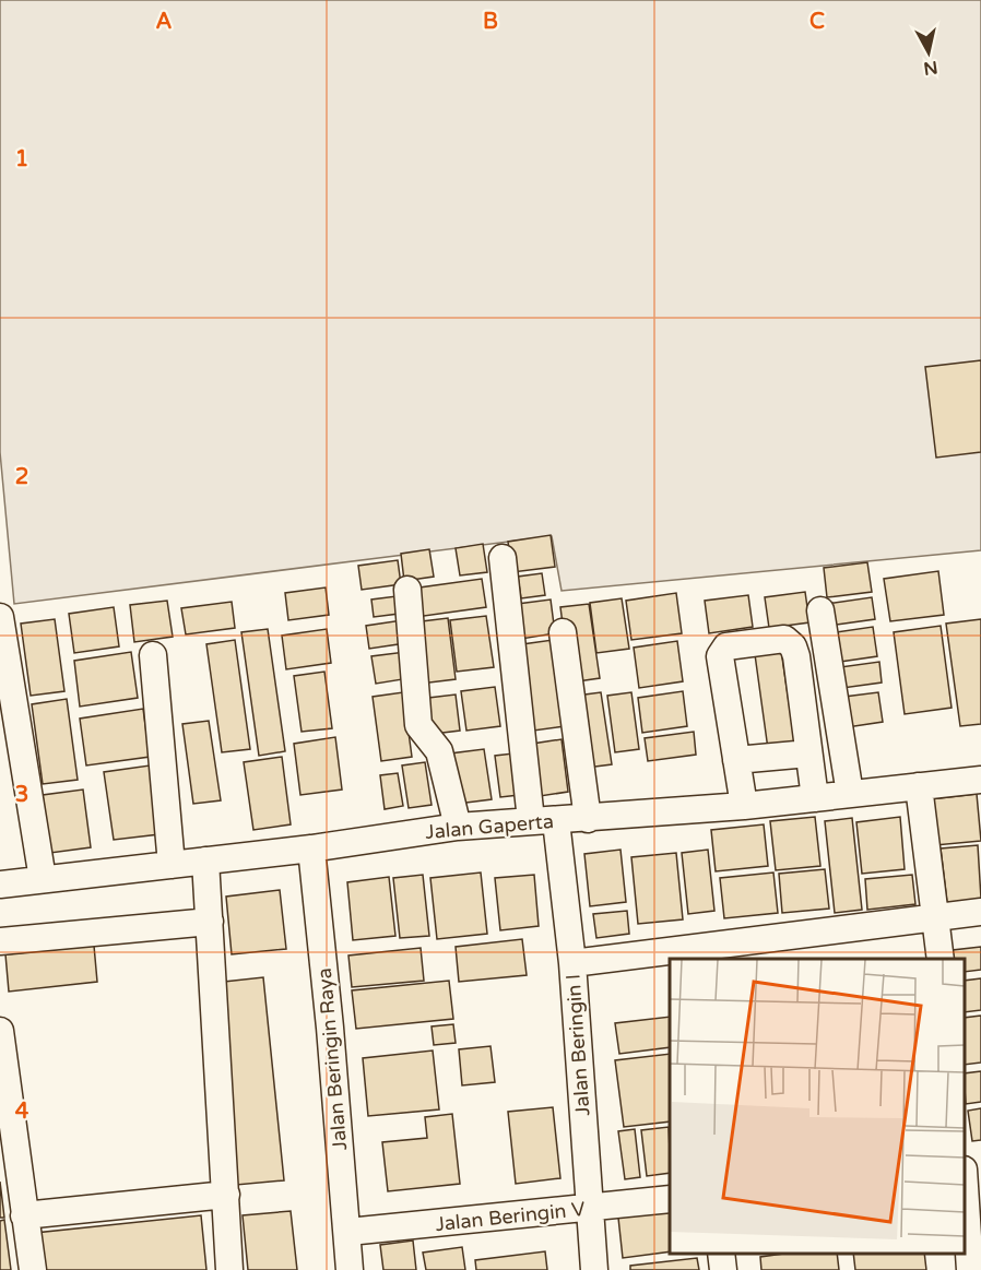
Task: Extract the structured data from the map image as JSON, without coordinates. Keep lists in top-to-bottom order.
{
  "streets": {
    "street": [
      "Jalan Gaperta",
      "Jalan Beringin I",
      "Jalan Beringin Raya",
      "Jalan Beringin V"
    ]
  },
  "crossings": [
    ["Jalan Gaperta", "Jalan Beringin I"],
    ["Jalan Gaperta", "Jalan Beringin Raya"],
    ["Jalan Beringin I", "Jalan Beringin V"],
    ["Jalan Beringin Raya", "Jalan Beringin V"]
  ],
  "north": "bottom",
  "grid": {
    "columns": ["A", "B", "C"],
    "rows": [
      "1",
      "2",
      "3",
      "4"
    ]
  }
}
